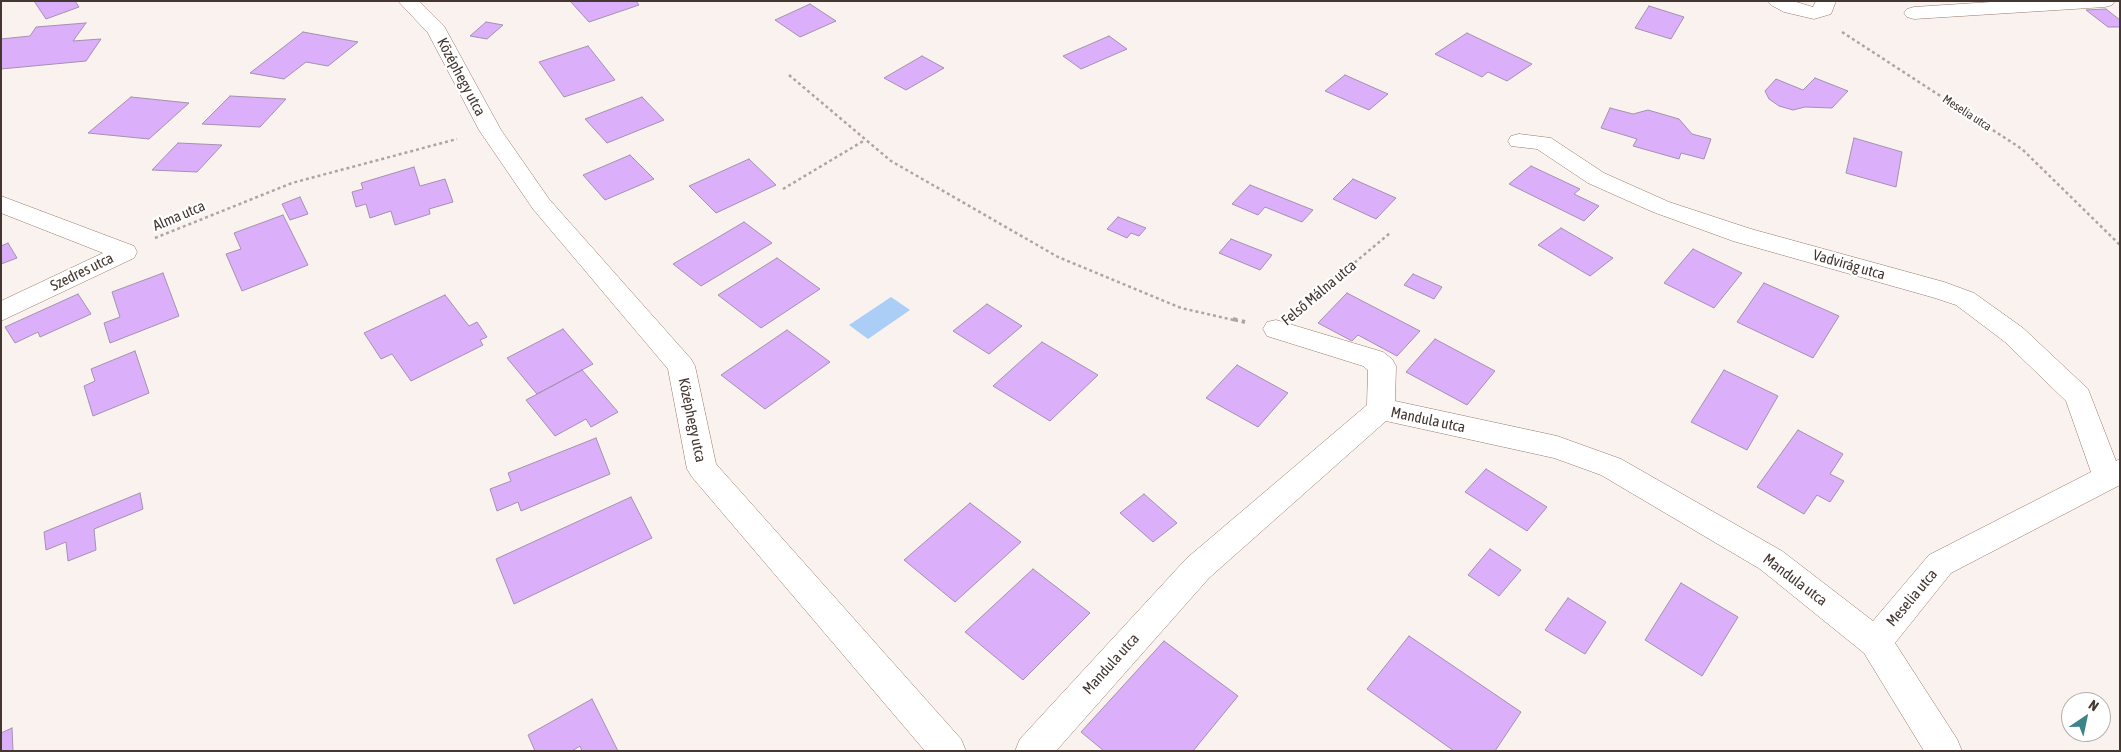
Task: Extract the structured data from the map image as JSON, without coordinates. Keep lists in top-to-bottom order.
{
  "streets": {
    "street": [
      "Középhegy utca",
      "Meselia utca",
      "Vadvirág utca",
      "Szedres utca",
      "Felső Málna utca",
      "Mandula utca"
    ],
    "path": ["Alma utca"]
  },
  "crossings": [
    ["Középhegy utca", "Alma utca"],
    ["Meselia utca", "Vadvirág utca"],
    ["Meselia utca", "Mandula utca"],
    ["Alma utca", "Szedres utca"],
    ["Felső Málna utca", "Mandula utca"]
  ],
  "north": "top right"
}
